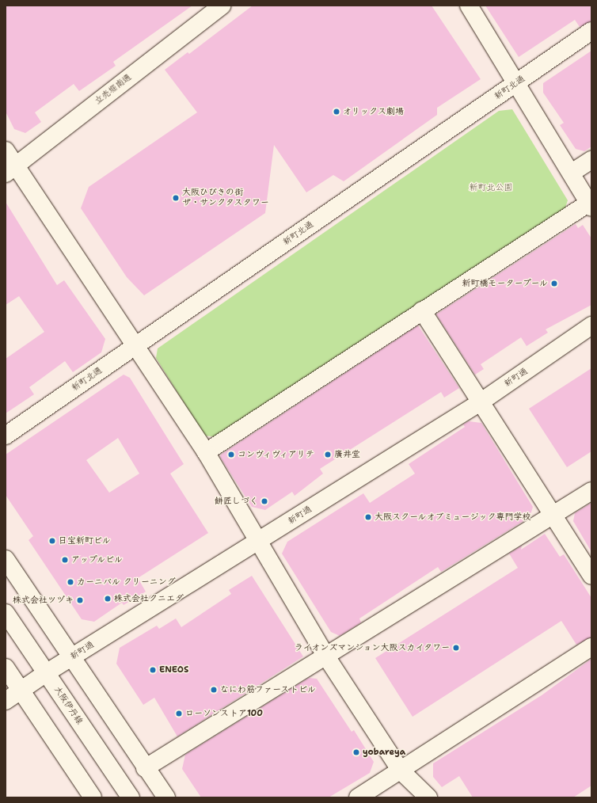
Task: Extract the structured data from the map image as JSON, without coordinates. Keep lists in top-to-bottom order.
{
  "streets": {
    "street": [
      "新町北通",
      "立売堀南通",
      "新町通",
      "大阪伊丹線"
    ]
  },
  "crossings": [
    ["新町通", "大阪伊丹線"]
  ],
  "parks": ["新町北公園"],
  "places": [
    "オリックス劇場",
    "大阪ひびきの街 ザ・サンクタスタワー",
    "新町橋モータープール",
    "コンヴィヴィアリテ",
    "廣井堂",
    "餅匠しづく",
    "大阪スクールオブミュージック専門学校",
    "日宝新町ビル",
    "アップルビル",
    "カーニバル クリーニング",
    "株式会社クニエダ",
    "株式会社ツヅキ",
    "ライオンズマンション大阪スカイタワー",
    "ENEOS",
    "なにわ筋ファーストビル",
    "ローソンストア100",
    "yobareya"
  ]
}
